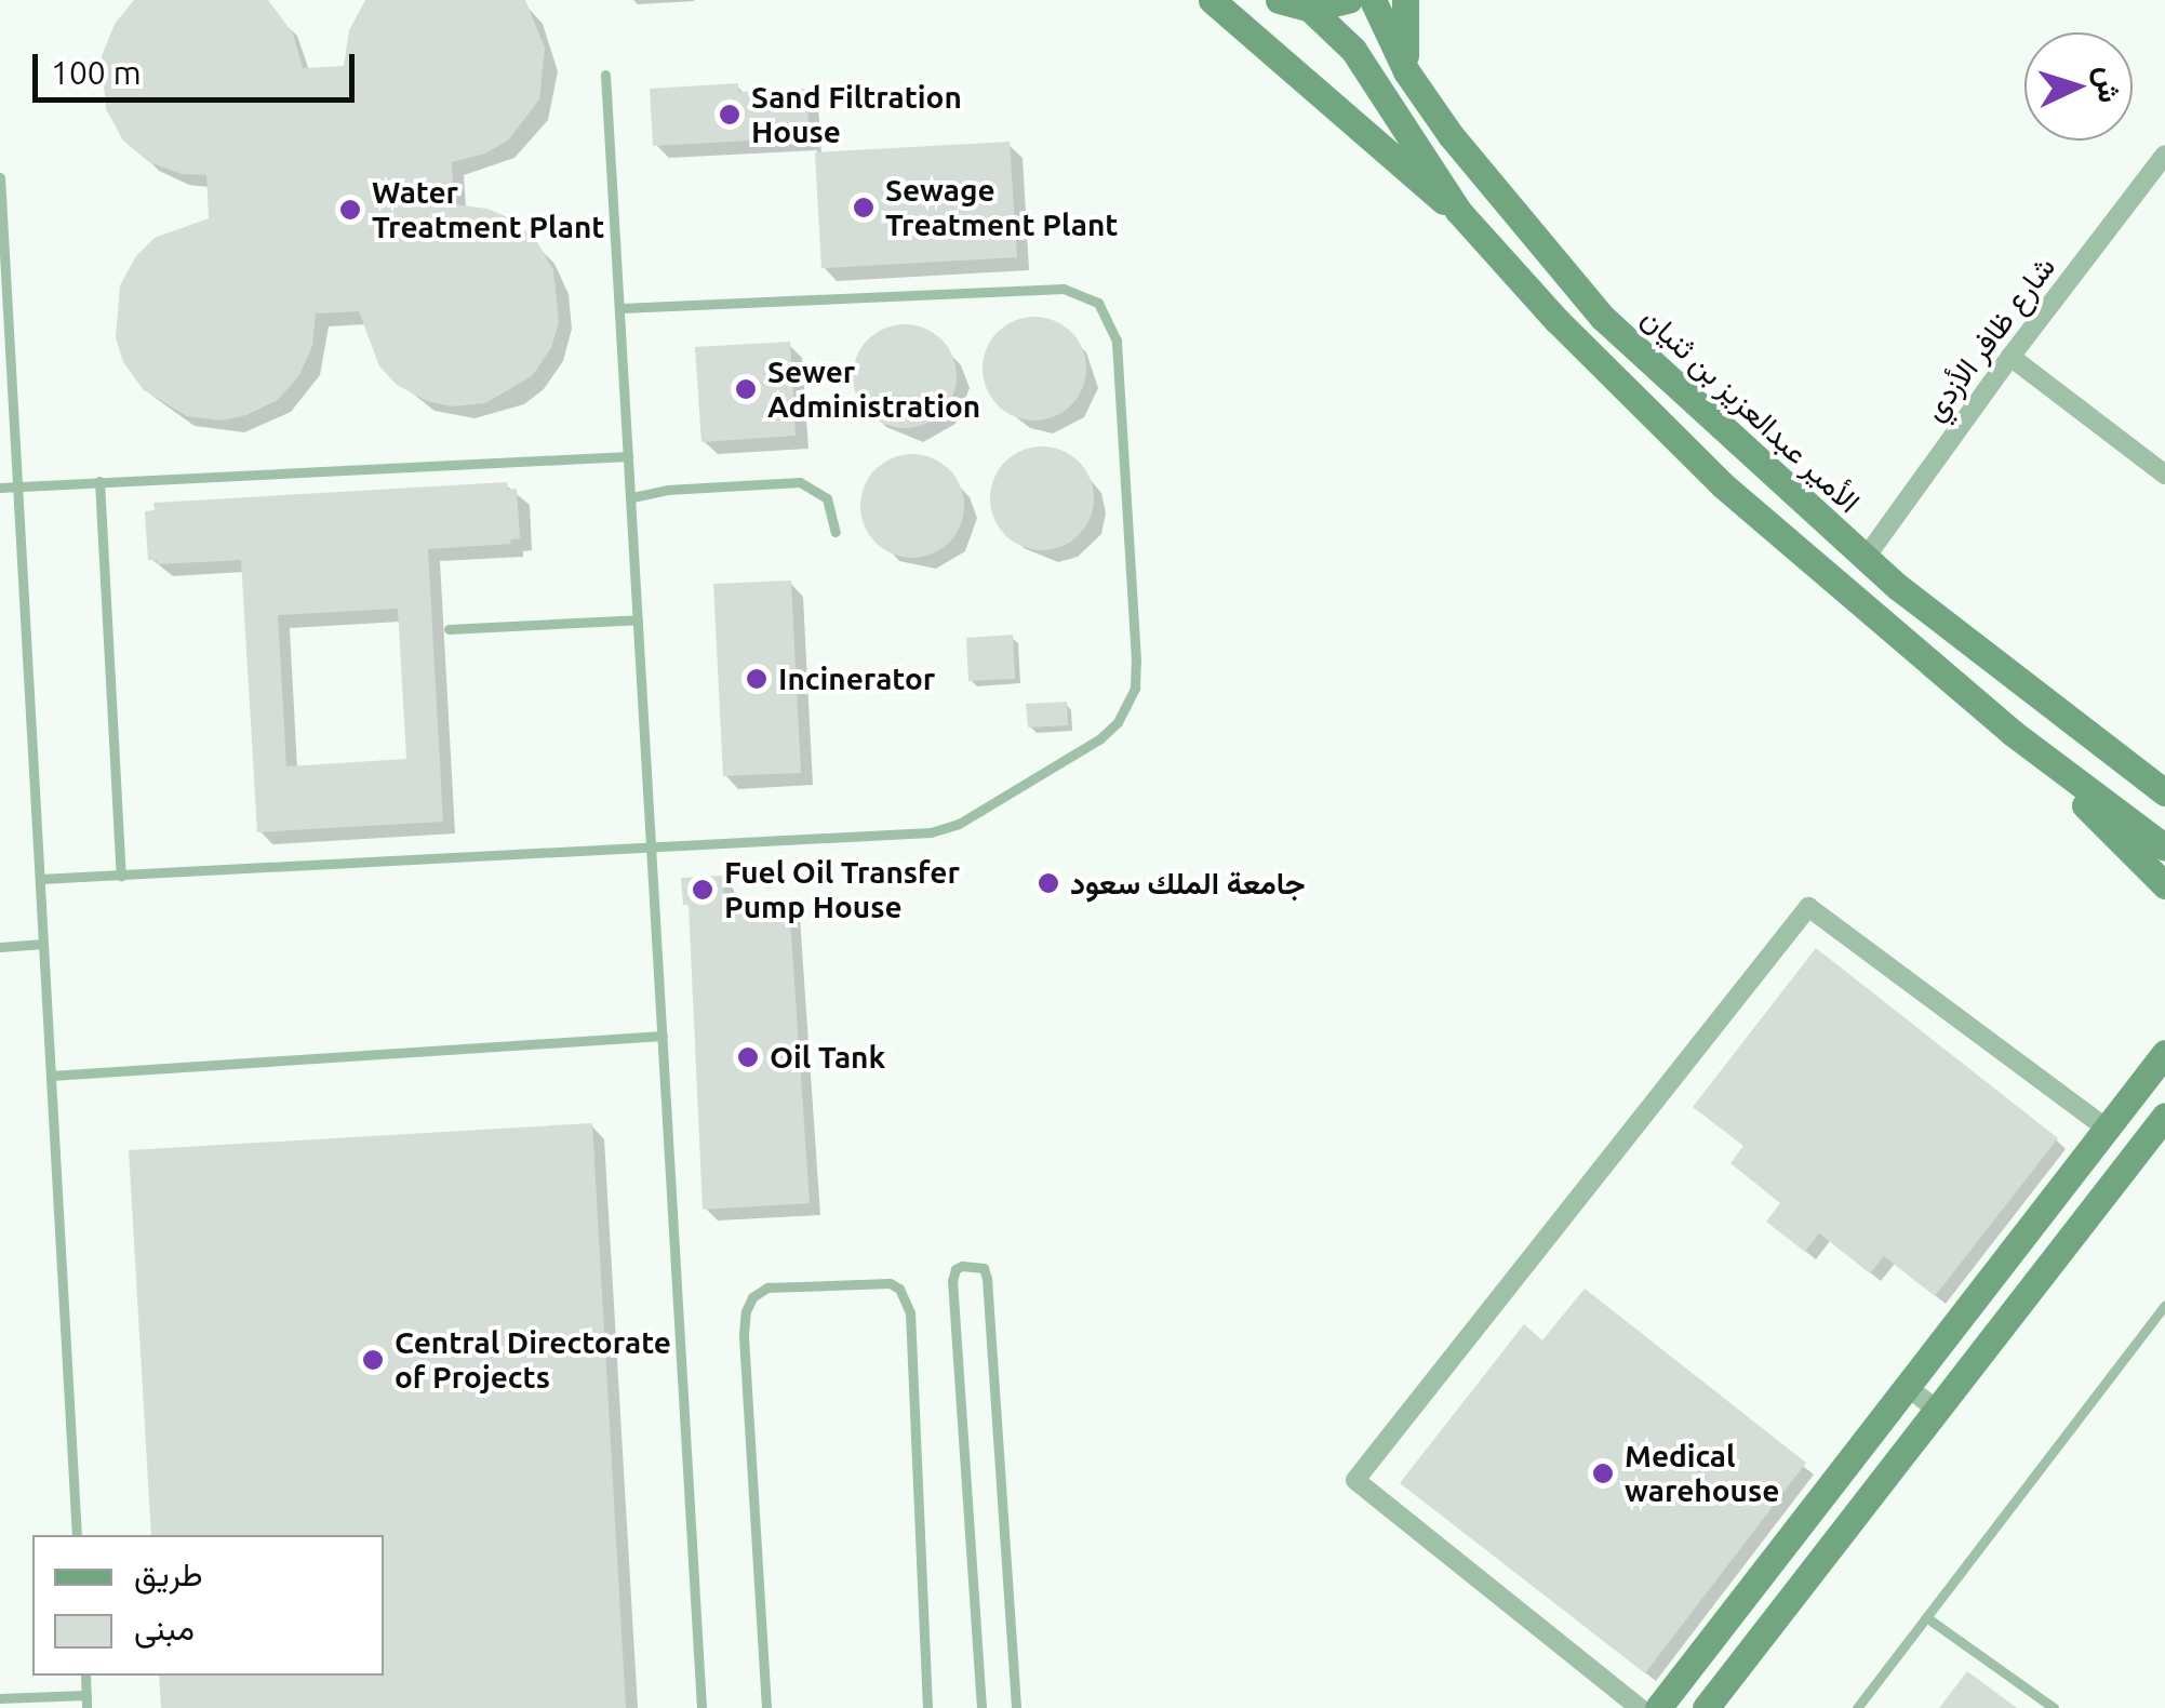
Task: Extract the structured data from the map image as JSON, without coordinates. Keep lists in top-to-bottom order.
{
  "streets": {
    "street": ["شارع ظافر الأزدي", "الأمير عبدالعزيز بن ثنيان"]
  },
  "crossings": [
    ["شارع ظافر الأزدي", "الأمير عبدالعزيز بن ثنيان"]
  ],
  "places": [
    "Sand Filtration House",
    "Sewage Treatment Plant",
    "Water Treatment Plant",
    "Sewer Administration",
    "Incinerator",
    "جامعة الملك سعود",
    "Fuel Oil Transfer Pump House",
    "Oil Tank",
    "Central Directorate of Projects",
    "Medical warehouse"
  ],
  "legend": ["طريق", "مبنى"],
  "scale_bar": "100 m",
  "north": "right"
}
